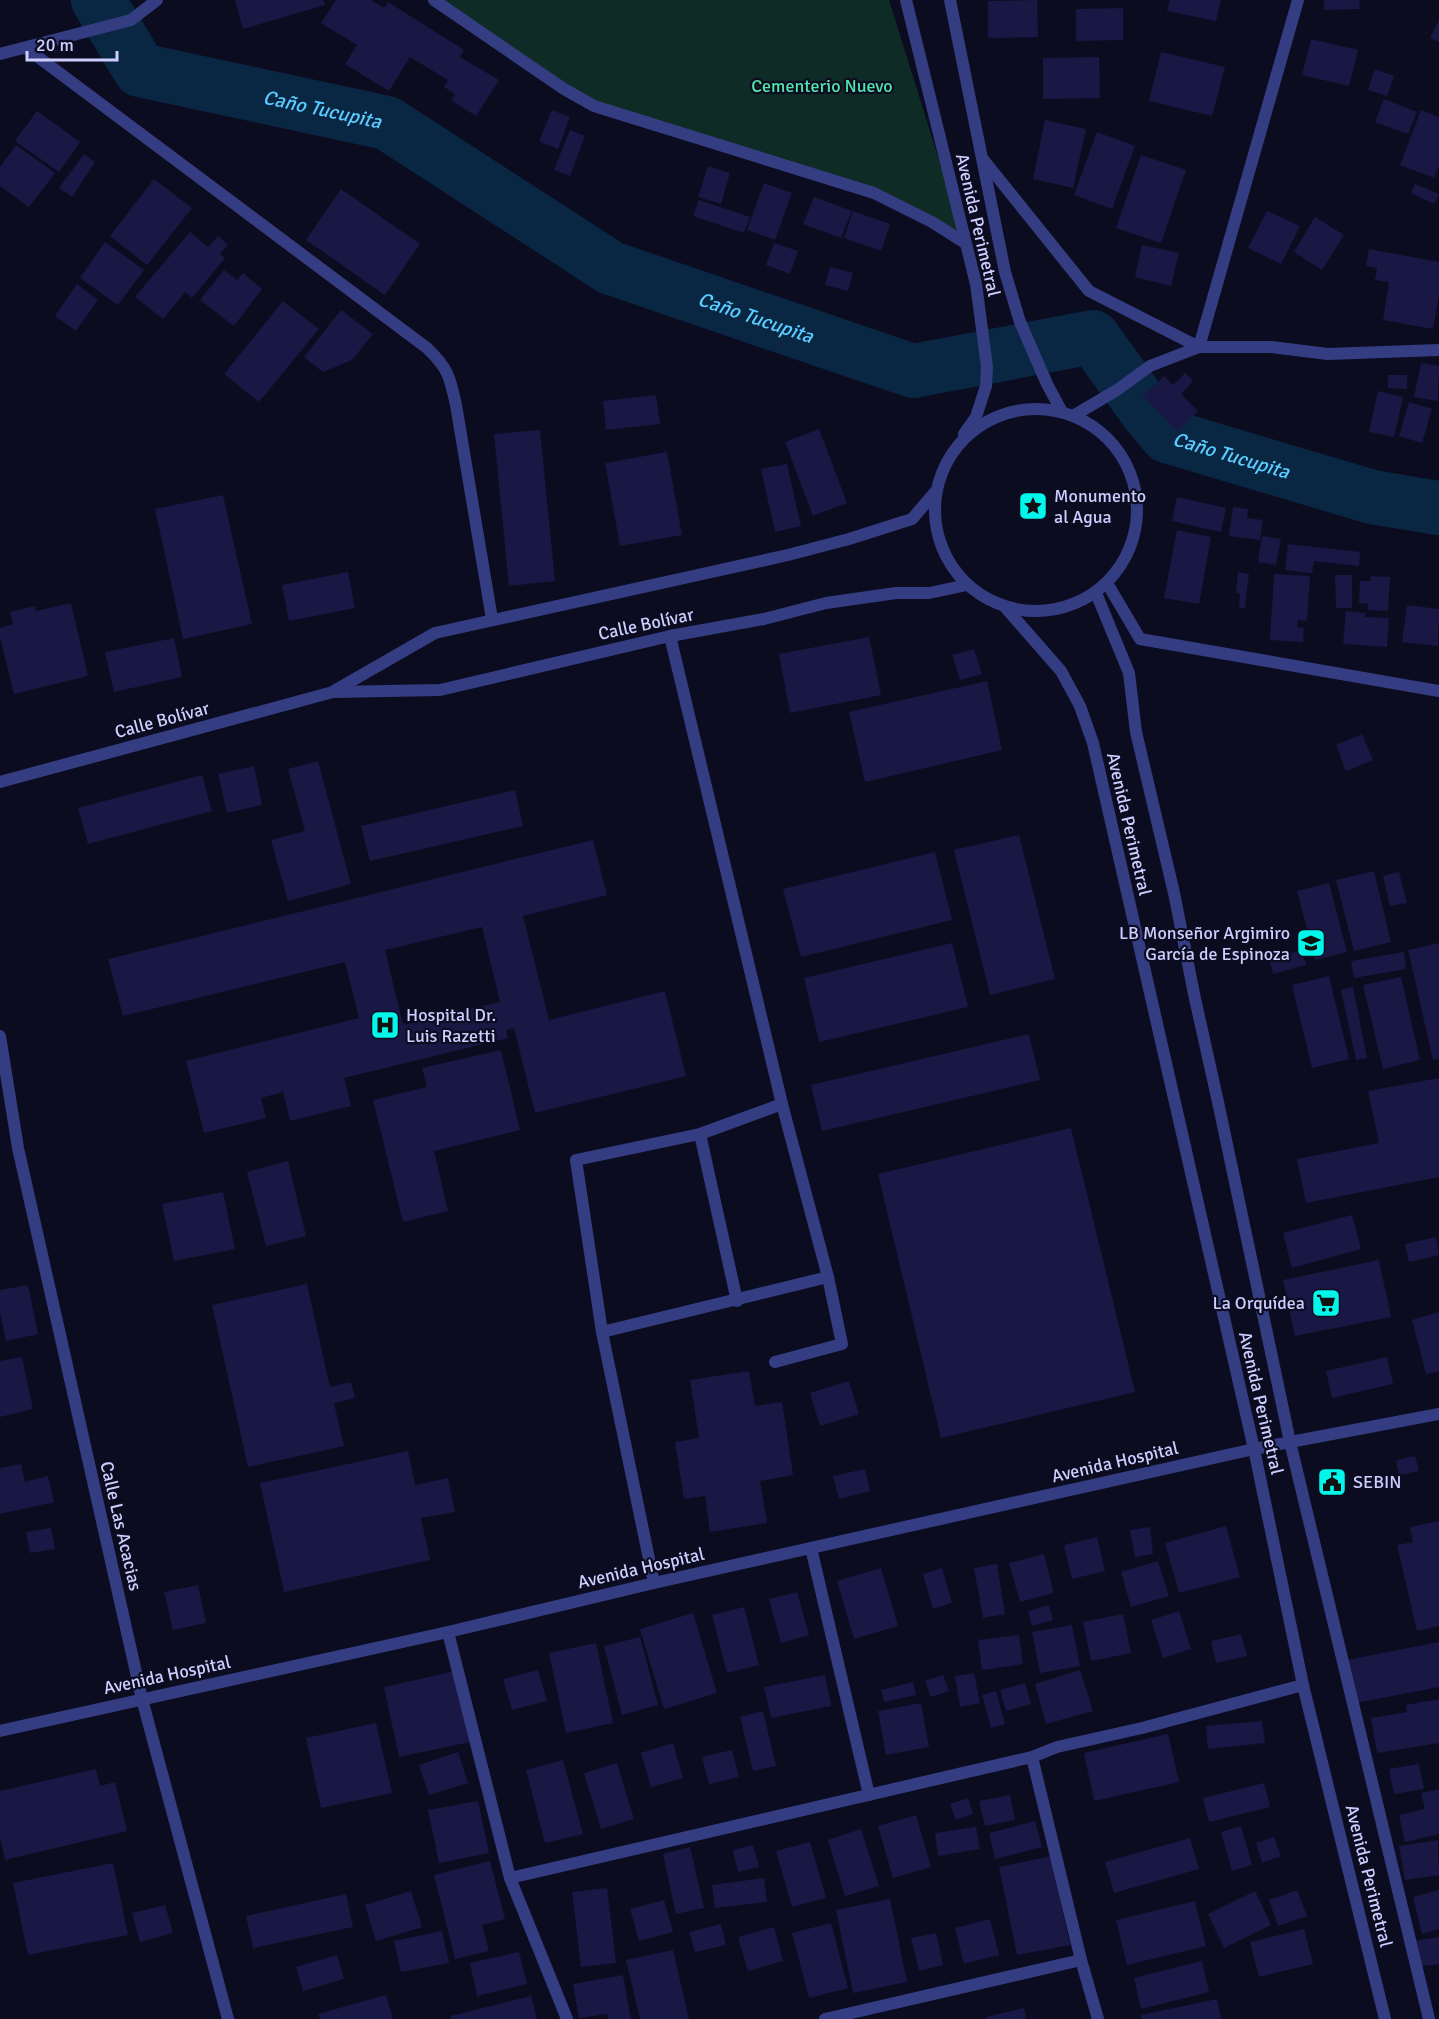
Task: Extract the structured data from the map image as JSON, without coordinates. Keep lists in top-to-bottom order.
{
  "streets": {
    "street": [
      "Avenida Perimetral",
      "Calle Bolívar",
      "Avenida Hospital",
      "Calle Las Acacias"
    ]
  },
  "crossings": [
    ["Avenida Perimetral", "Calle Bolívar"],
    ["Avenida Perimetral", "Avenida Hospital"],
    ["Avenida Hospital", "Calle Las Acacias"]
  ],
  "water": ["Caño Tucupita"],
  "parks": ["Cementerio Nuevo"],
  "places": {
    "place": ["Monumento al Agua"],
    "school or university": ["LB Monseñor Argimiro García de Espinoza"],
    "hospital": ["Hospital Dr. Luis Razetti"],
    "supermarket": ["La Orquídea"],
    "public building": ["SEBIN"]
  },
  "scale_bar": "20 m"
}
